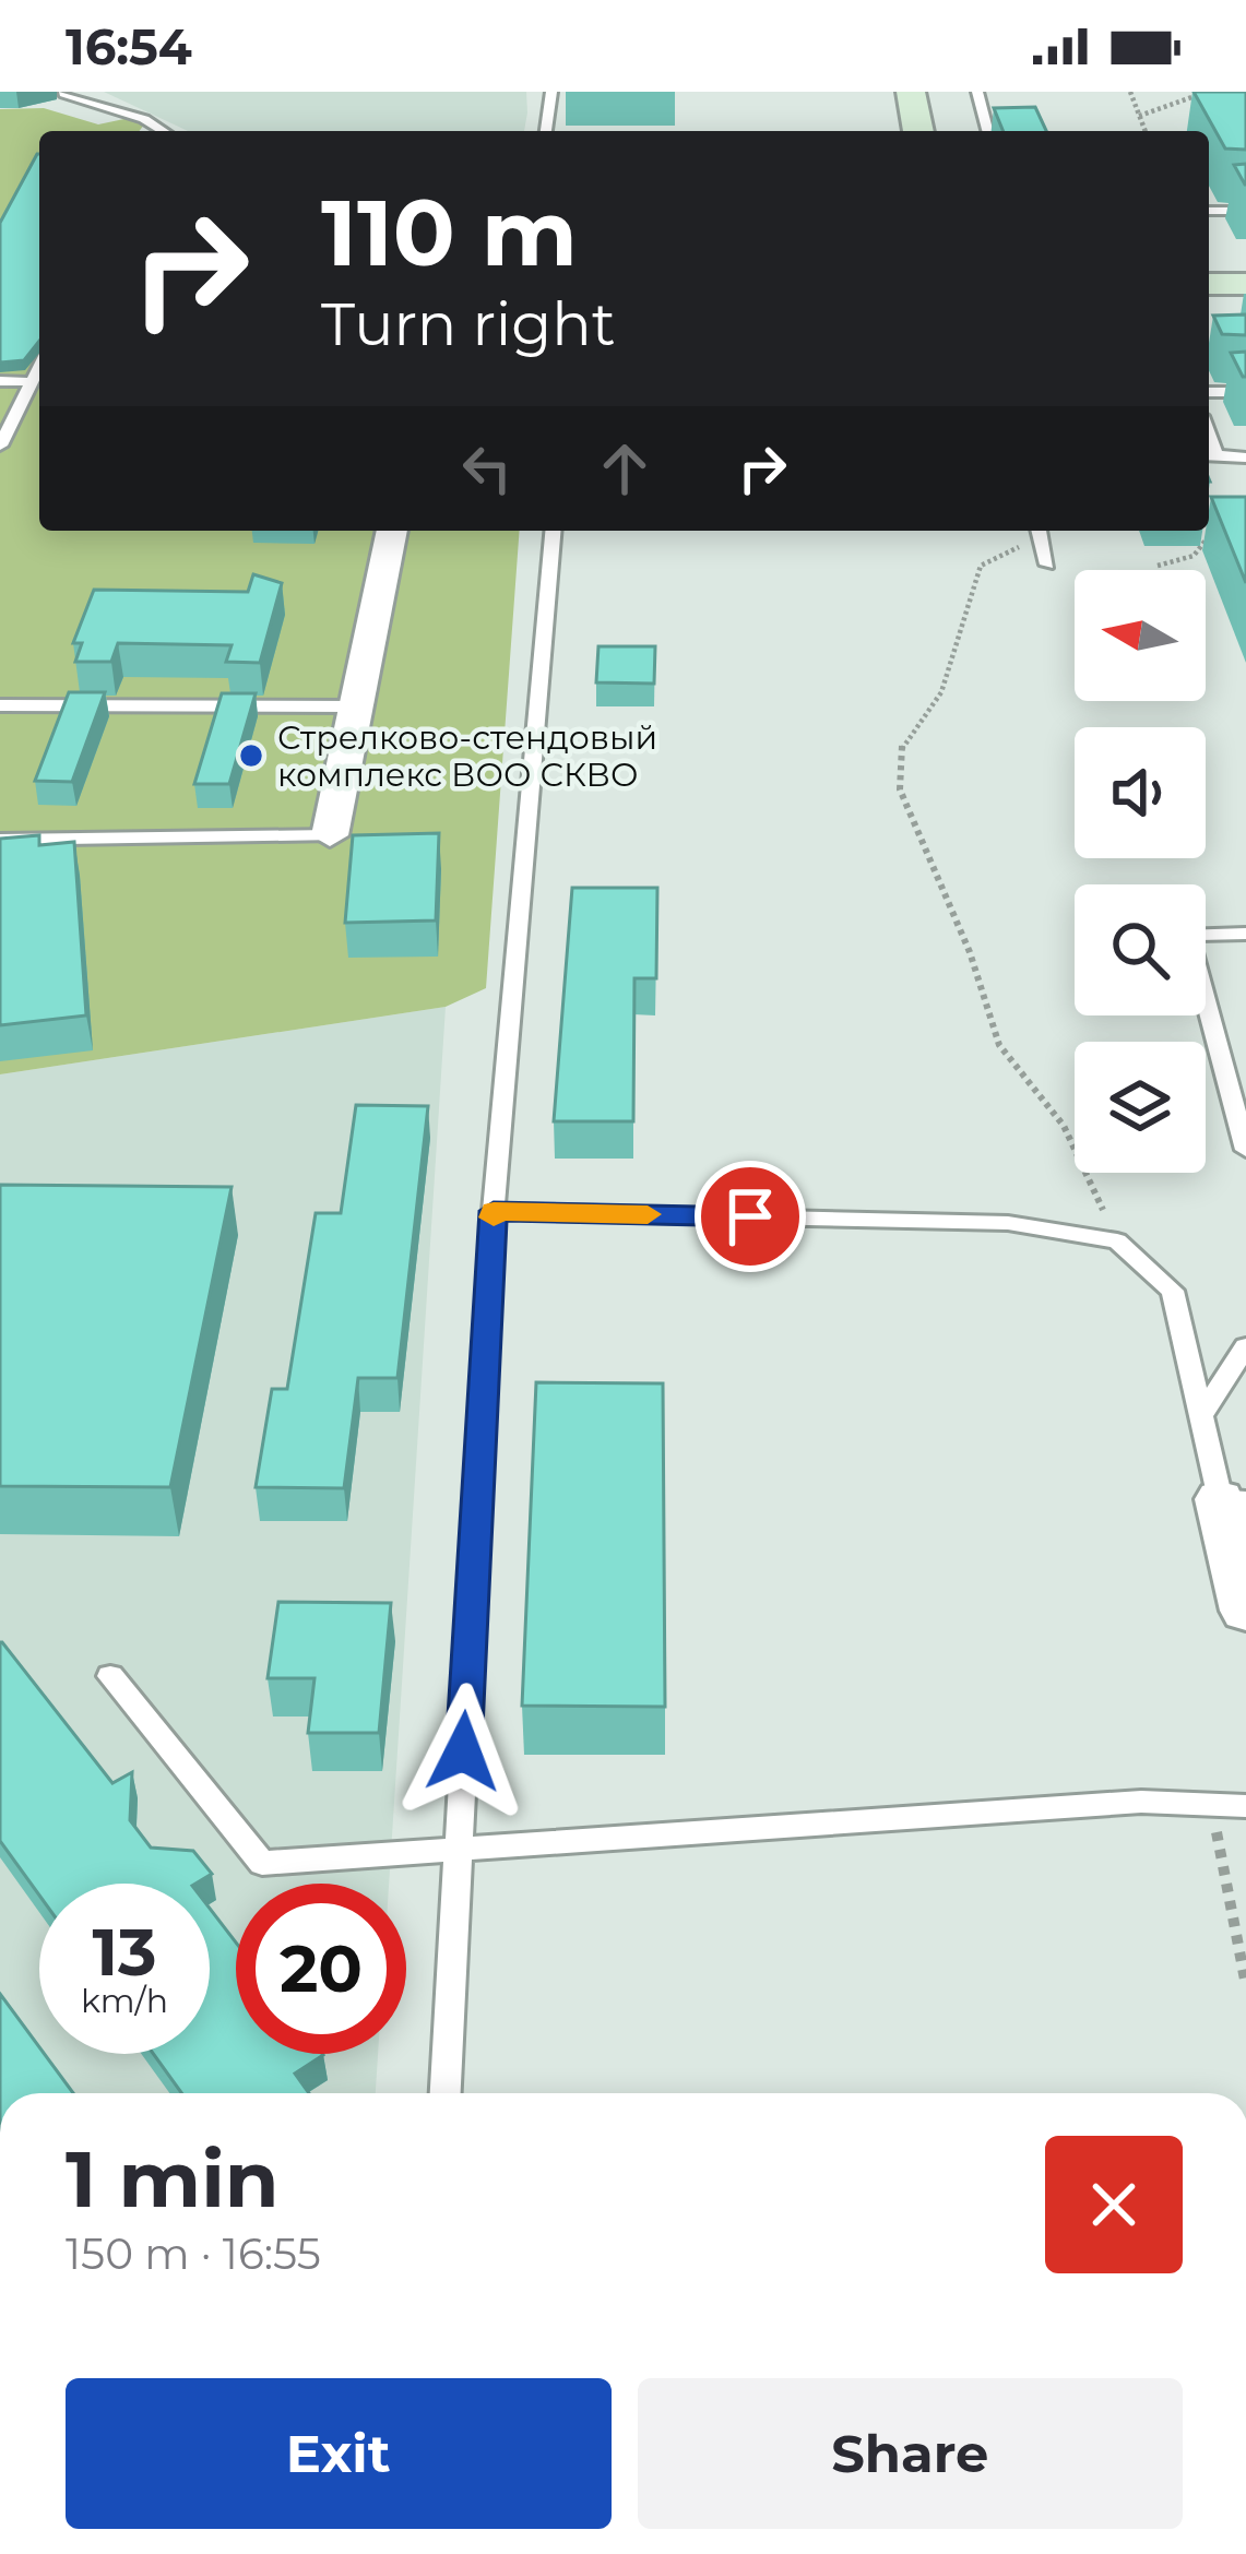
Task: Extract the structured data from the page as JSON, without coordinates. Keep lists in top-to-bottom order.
{
  "places": ["Стрелково-стендовый комплекс ВОО СКВО"],
  "north": "left",
  "page": {
    "status": "16:54",
    "turn": ["110 m", "Turn right"],
    "speed": "13 km/h",
    "limit": "20",
    "heading": ["1 min", "150 m · 16:55"],
    "buttons": ["Exit", "Share"]
  }
}
